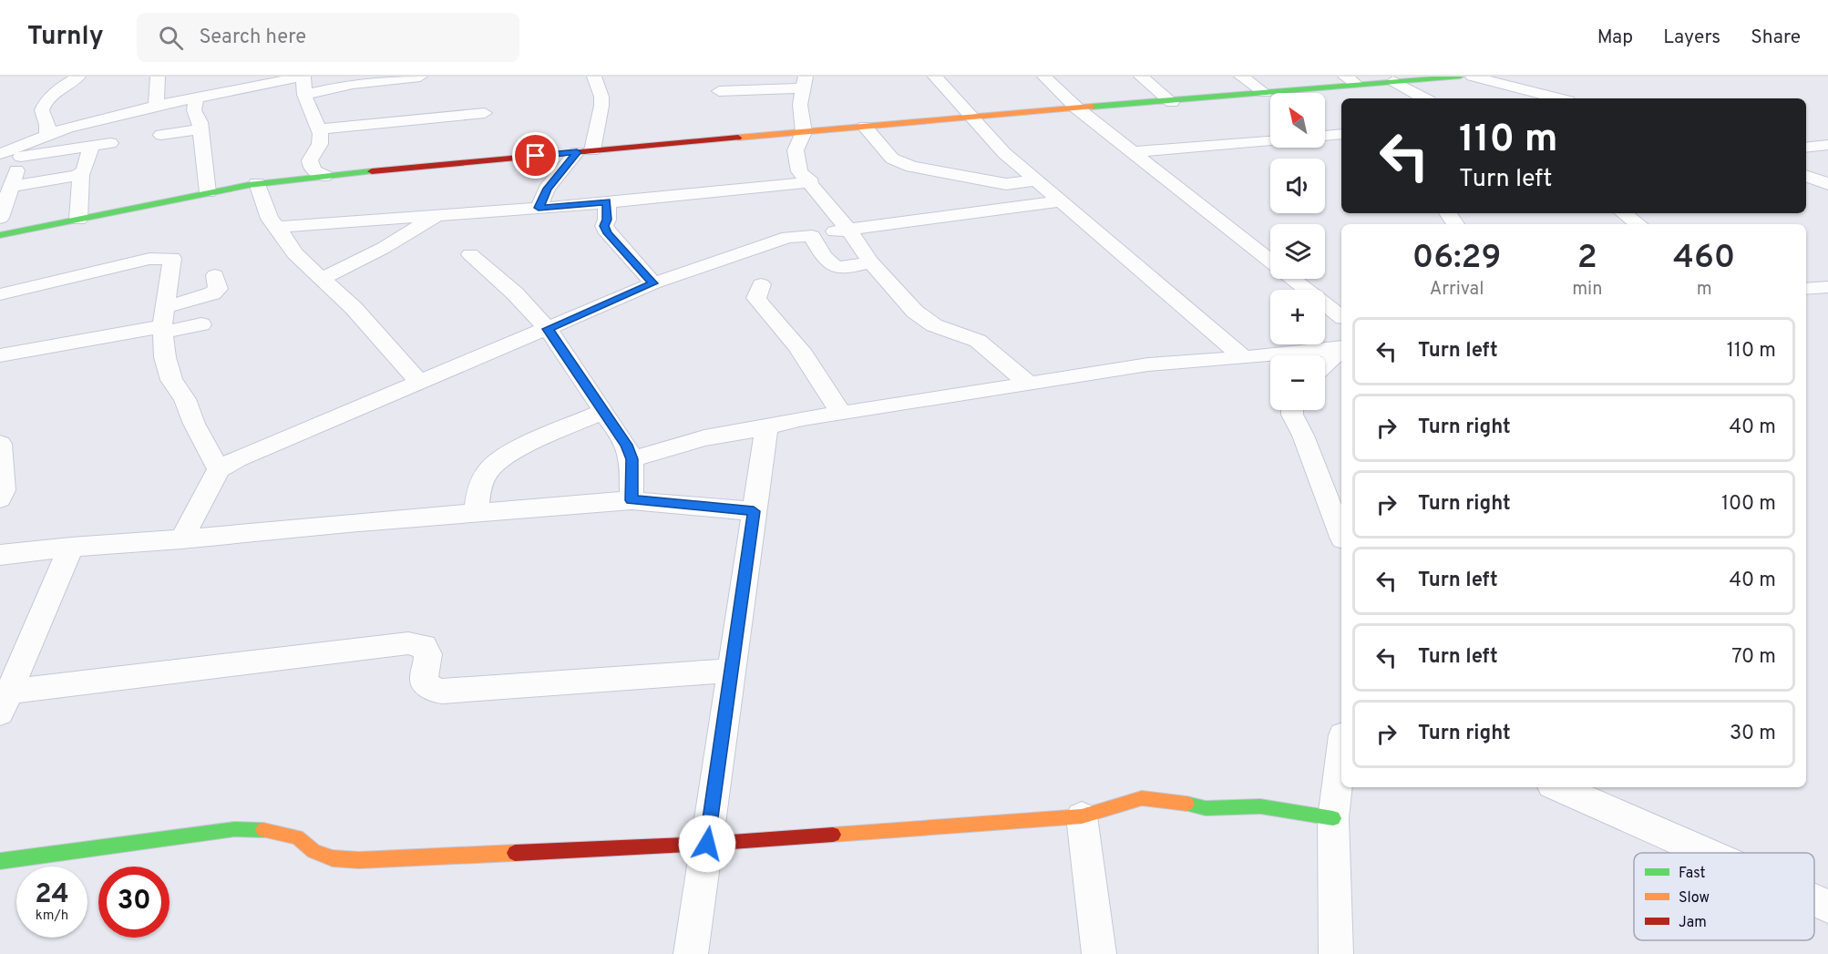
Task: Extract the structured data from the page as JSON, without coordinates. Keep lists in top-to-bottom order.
{
  "legend": ["Fast", "Slow", "Jam"],
  "north": "top left",
  "page": {
    "header": "Turnly",
    "search": "Search here",
    "nav": ["Map", "Layers", "Share"],
    "map_buttons": ["+", "−"],
    "turn": ["110 m", "Turn left"],
    "eta": [
      "06:29",
      "Arrival",
      "2",
      "min",
      "460",
      "m"
    ],
    "list": [
      {
        "name": "Turn left",
        "value": "110 m"
      },
      {
        "name": "Turn right",
        "value": "40 m"
      },
      {
        "name": "Turn right",
        "value": "100 m"
      },
      {
        "name": "Turn left",
        "value": "40 m"
      },
      {
        "name": "Turn left",
        "value": "70 m"
      },
      {
        "name": "Turn right",
        "value": "30 m"
      }
    ],
    "speed": "24 km/h",
    "limit": "30"
  }
}
